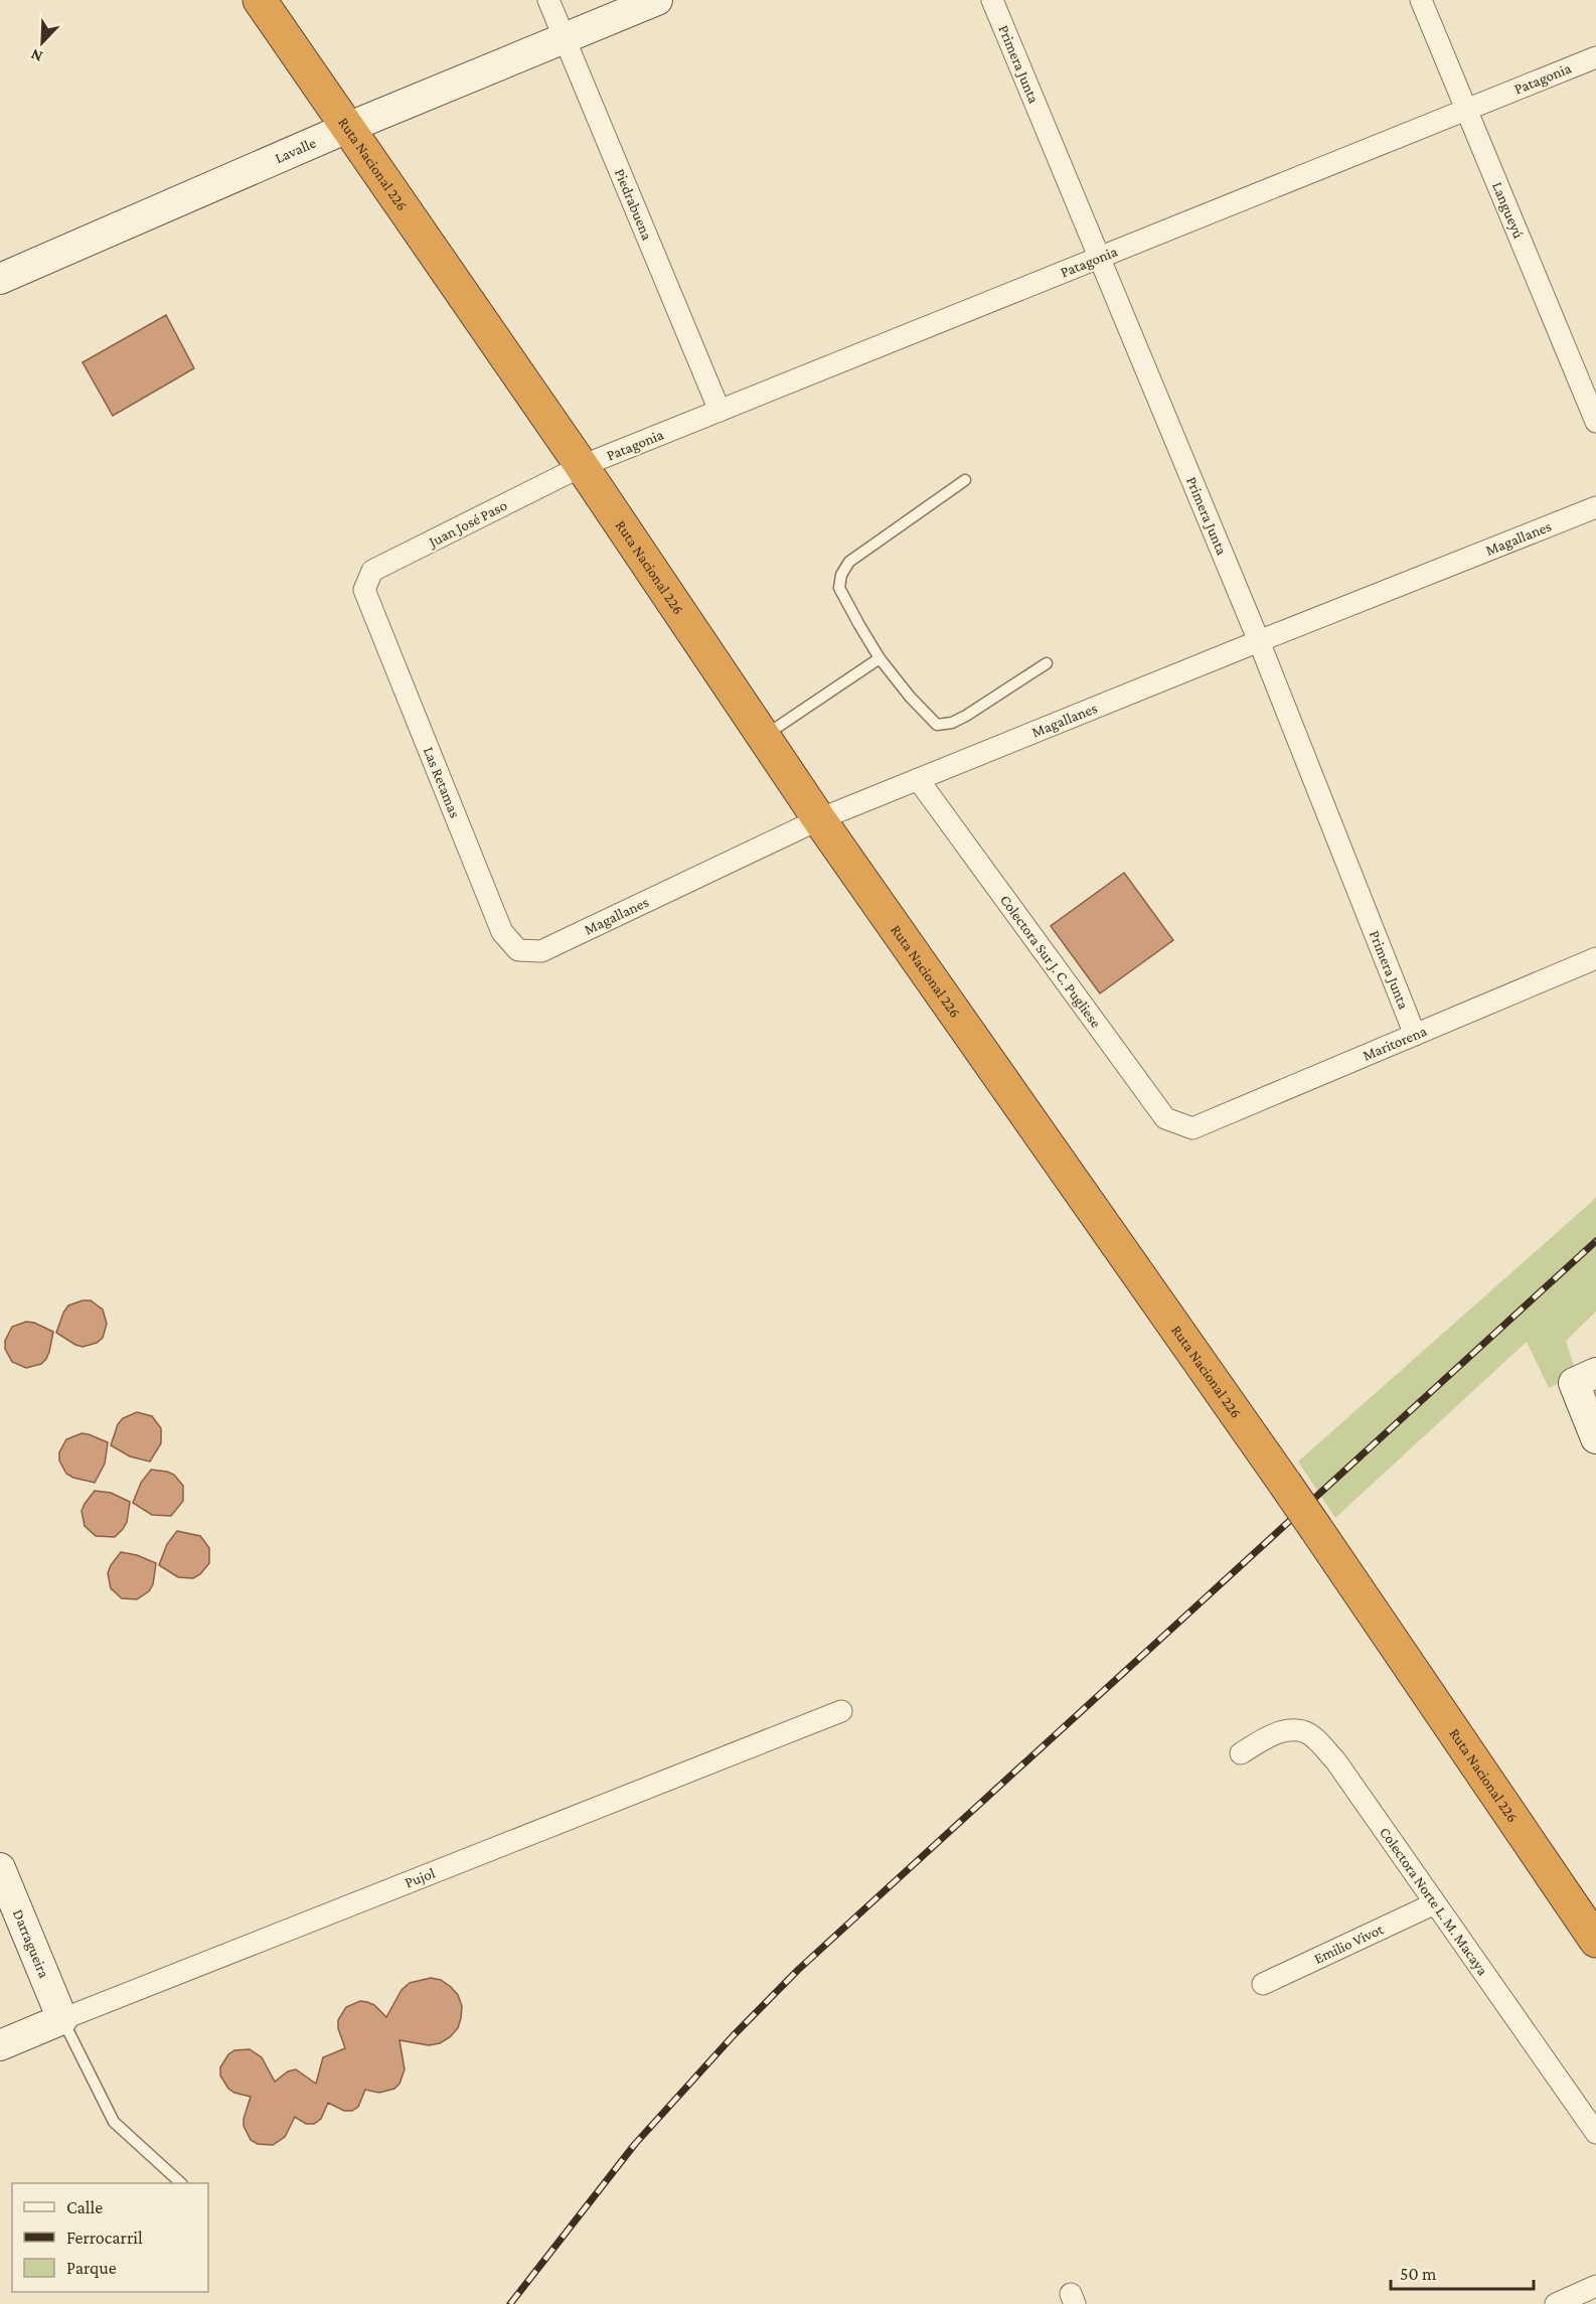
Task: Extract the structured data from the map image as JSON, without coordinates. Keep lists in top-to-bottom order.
{
  "streets": {
    "highway": ["Ruta Nacional 226"],
    "street": [
      "Primera Junta",
      "Patagonia",
      "Lavalle",
      "Piedrabuena",
      "Langueyú",
      "Juan José Paso",
      "Magallanes",
      "Las Retamas",
      "Colectora Sur J. C. Pugliese",
      "Maritorena",
      "Pujol",
      "Colectora Norte L. M. Macaya",
      "Darragueira",
      "Emilio Vivot"
    ]
  },
  "crossings": [
    ["Primera Junta", "Patagonia"],
    ["Primera Junta", "Magallanes"],
    ["Primera Junta", "Maritorena"],
    ["Patagonia", "Ruta Nacional 226"],
    ["Patagonia", "Piedrabuena"],
    ["Patagonia", "Langueyú"],
    ["Patagonia", "Juan José Paso"],
    ["Lavalle", "Ruta Nacional 226"],
    ["Lavalle", "Piedrabuena"],
    ["Ruta Nacional 226", "Juan José Paso"],
    ["Ruta Nacional 226", "Magallanes"],
    ["Juan José Paso", "Las Retamas"],
    ["Magallanes", "Las Retamas"],
    ["Magallanes", "Colectora Sur J. C. Pugliese"],
    ["Colectora Sur J. C. Pugliese", "Maritorena"],
    ["Pujol", "Darragueira"],
    ["Colectora Norte L. M. Macaya", "Emilio Vivot"]
  ],
  "legend": ["Calle", "Ferrocarril", "Parque"],
  "scale_bar": "50 m",
  "north": "bottom left"
}
